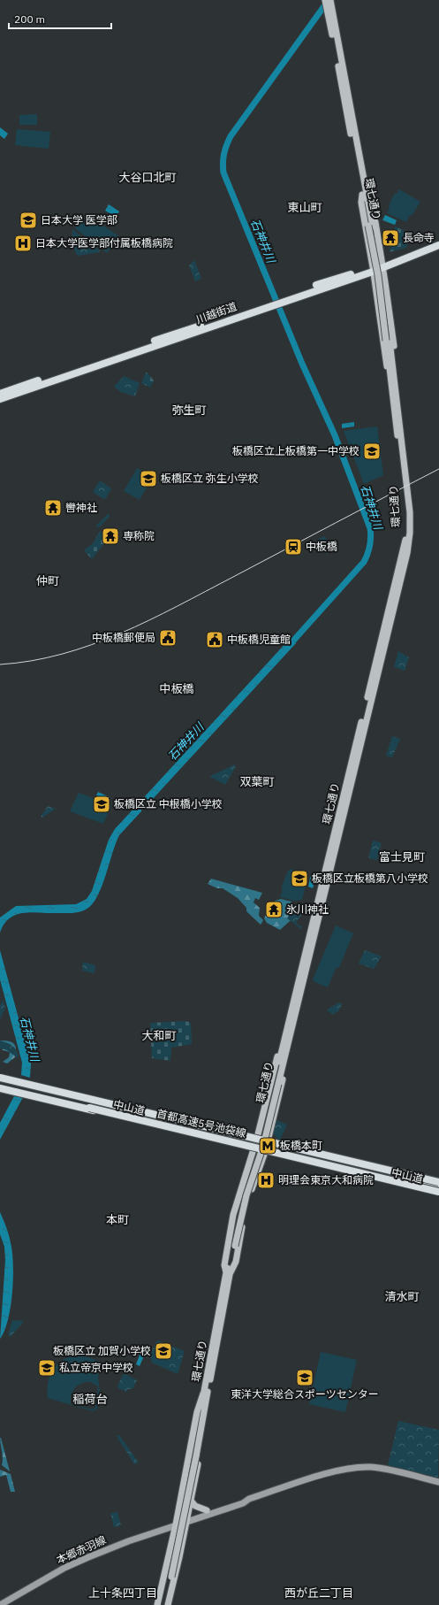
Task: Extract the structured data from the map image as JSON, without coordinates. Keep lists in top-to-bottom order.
{
  "streets": {
    "highway": ["川越街道", "中山道", "首都高速5号池袋線"],
    "main road": ["環七通り", "本郷赤羽線"]
  },
  "crossings": [
    ["中山道", "首都高速5号池袋線"]
  ],
  "districts": [
    "大谷口北町",
    "東山町",
    "弥生町",
    "仲町",
    "中板橋",
    "双葉町",
    "富士見町",
    "大和町",
    "本町",
    "清水町",
    "稲荷台",
    "上十条四丁目",
    "西が丘二丁目"
  ],
  "water": ["石神井川"],
  "places": {
    "school or university": [
      "日本大学 医学部",
      "板橋区立上板橋第一中学校",
      "板橋区立 弥生小学校",
      "板橋区立 中根橋小学校",
      "板橋区立板橋第八小学校",
      "板橋区立 加賀小学校",
      "私立帝京中学校",
      "東洋大学総合スポーツセンター"
    ],
    "temple": [
      "長命寺",
      "轡神社",
      "専称院",
      "氷川神社"
    ],
    "hospital": ["日本大学医学部付属板橋病院", "明理会東京大和病院"],
    "station": ["中板橋"],
    "public building": ["中板橋郵便局", "中板橋児童館"],
    "metro station": ["板橋本町"]
  },
  "scale_bar": "200 m"
}
